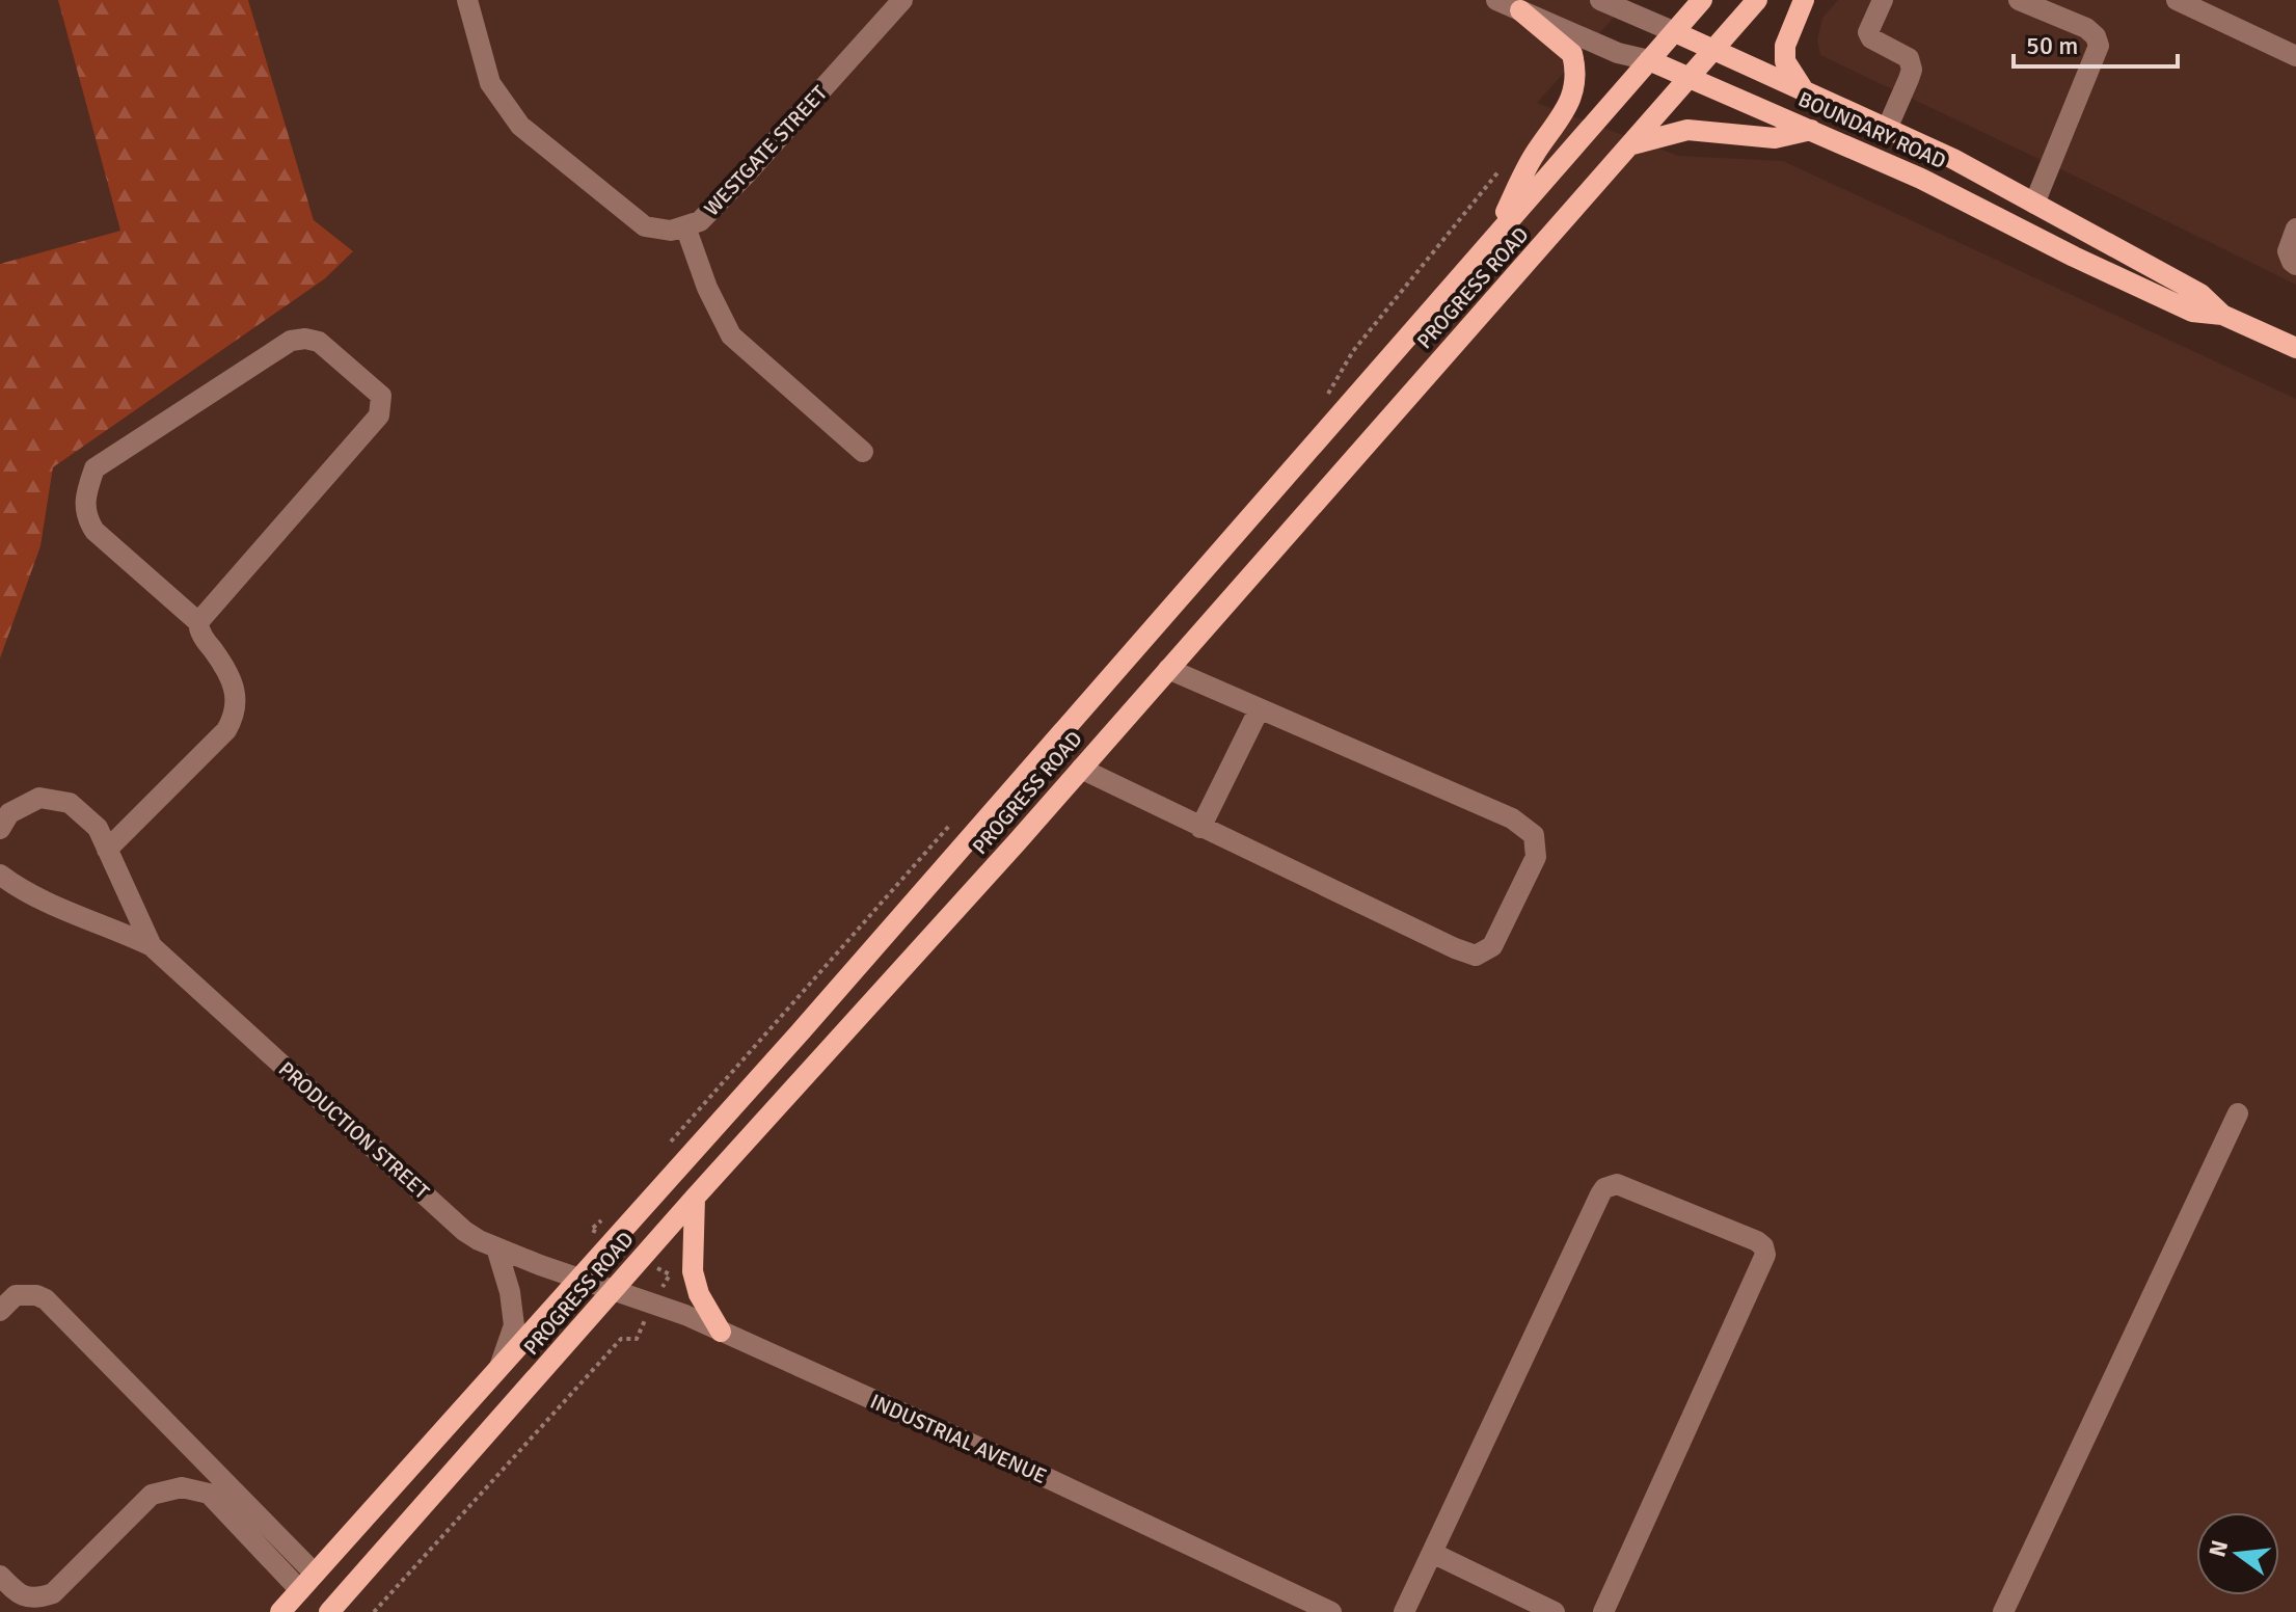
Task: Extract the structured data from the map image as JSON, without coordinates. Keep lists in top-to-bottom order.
{
  "streets": {
    "main road": ["BOUNDARY ROAD", "PROGRESS ROAD"],
    "street": ["WESTGATE STREET", "PRODUCTION STREET", "INDUSTRIAL AVENUE"]
  },
  "crossings": [
    ["BOUNDARY ROAD", "PROGRESS ROAD"],
    ["PROGRESS ROAD", "PRODUCTION STREET"],
    ["PROGRESS ROAD", "INDUSTRIAL AVENUE"],
    ["PRODUCTION STREET", "INDUSTRIAL AVENUE"]
  ],
  "scale_bar": "50 m",
  "north": "left"
}
